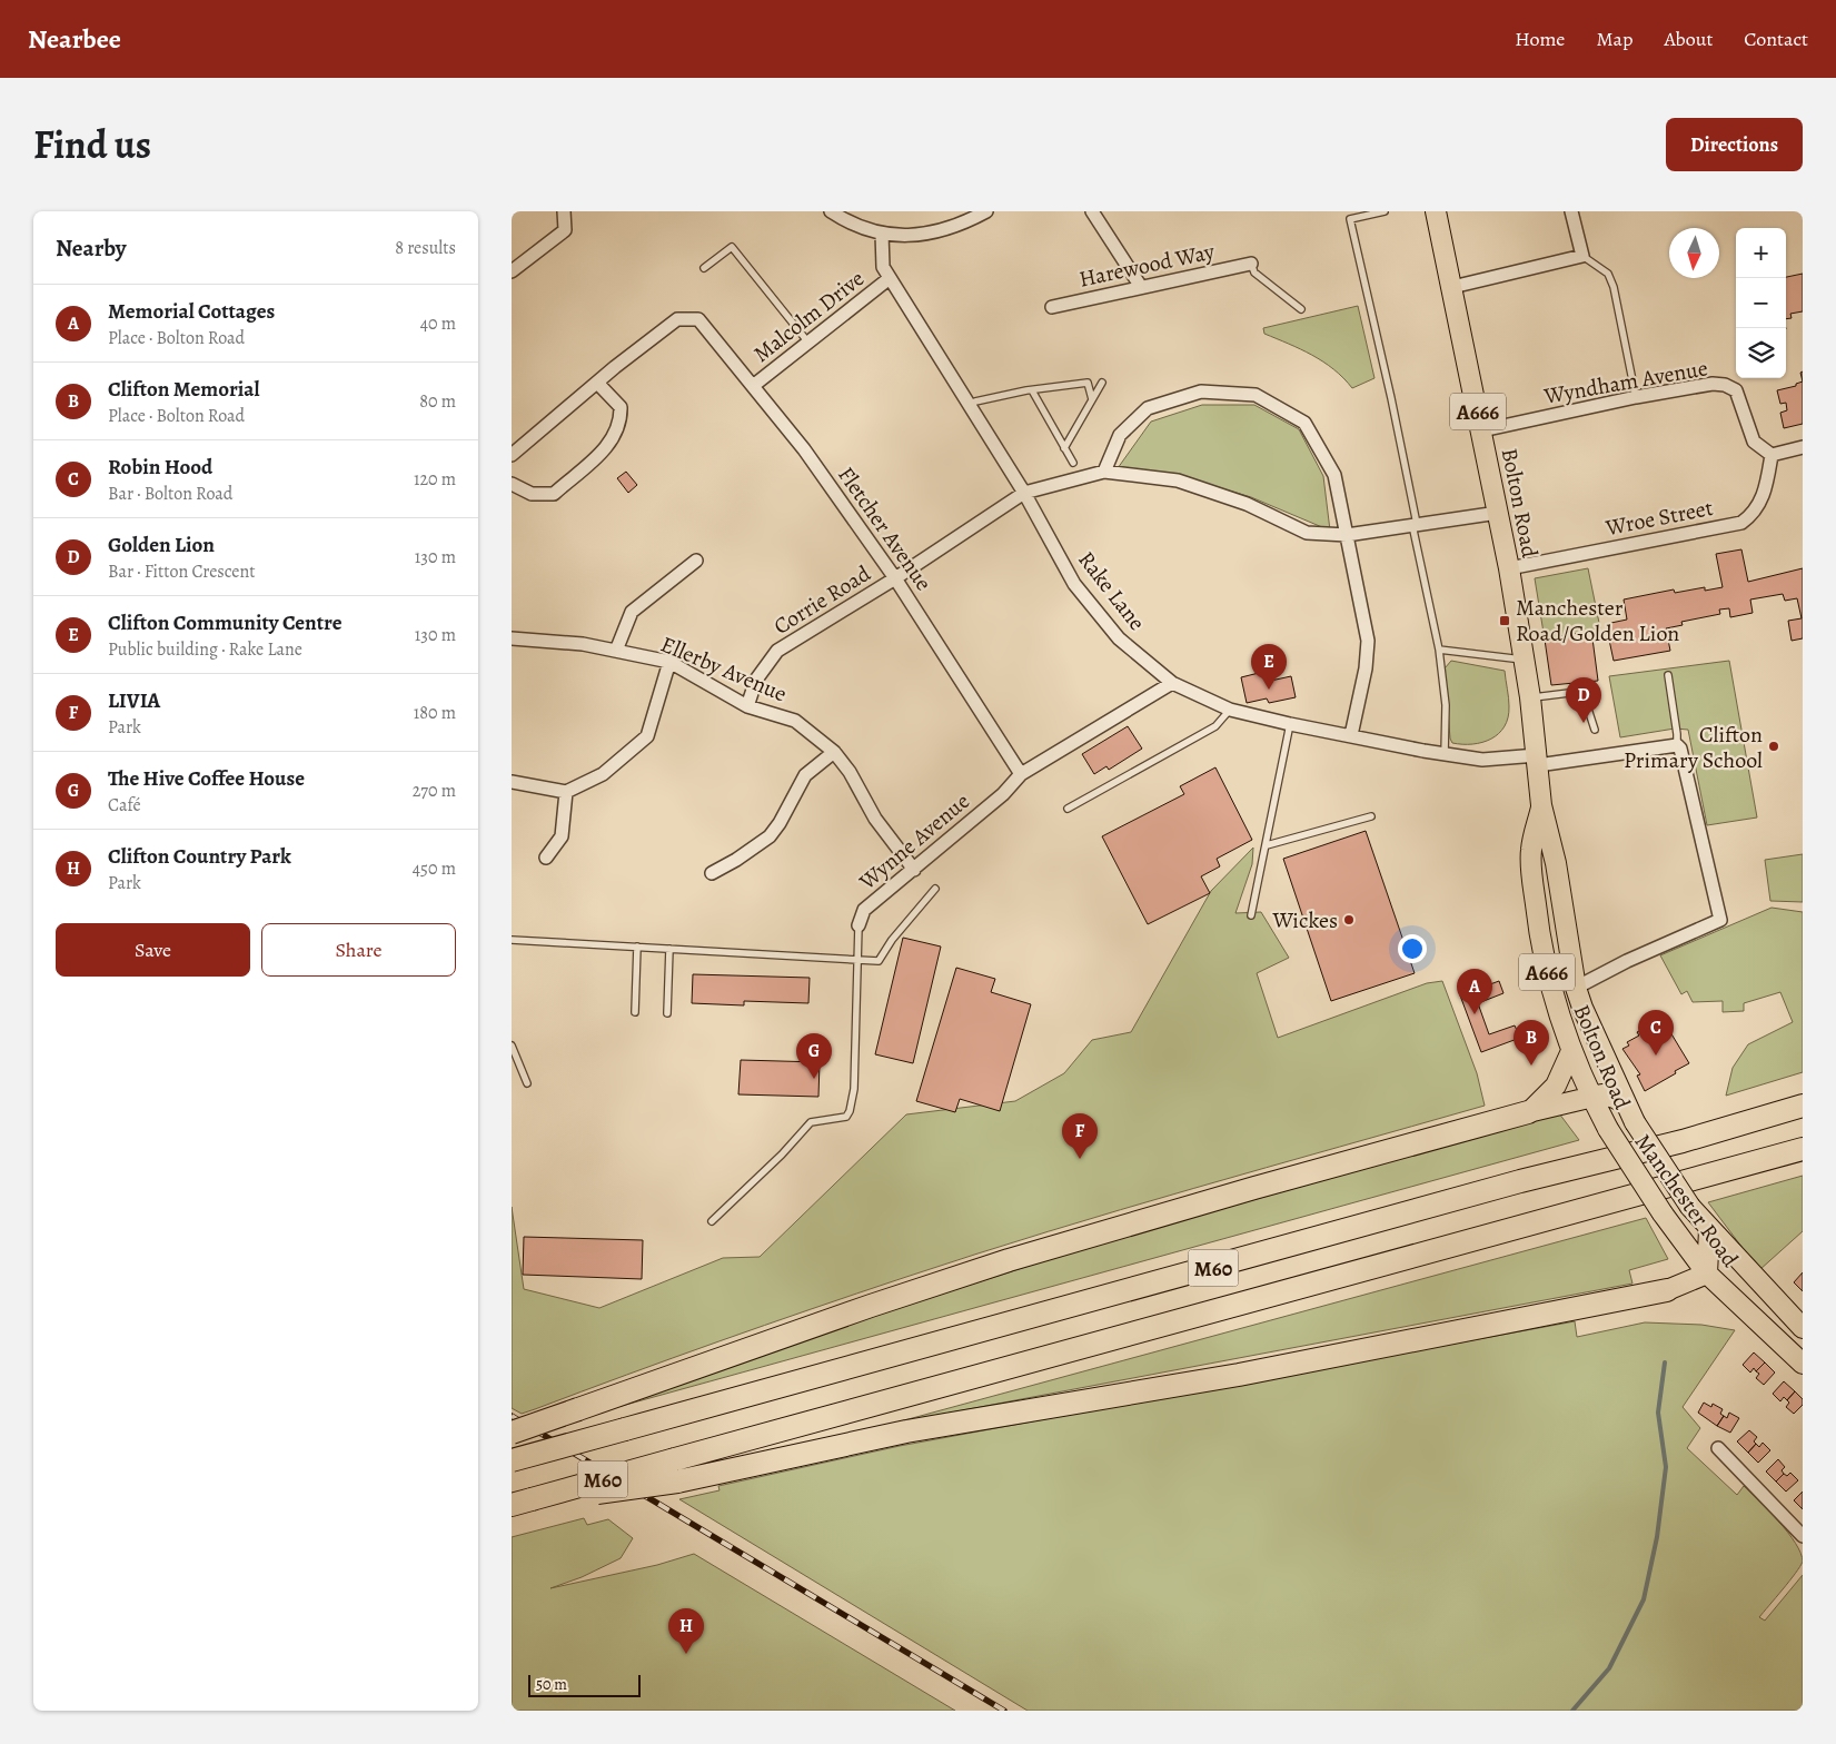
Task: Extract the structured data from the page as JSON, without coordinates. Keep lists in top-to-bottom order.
{
  "streets": {
    "highway": ["M60"],
    "main road": ["A666", "Bolton Road", "Manchester Road"],
    "street": [
      "Harewood Way",
      "Malcolm Drive",
      "Wyndham Avenue",
      "Wroe Street",
      "Fletcher Avenue",
      "Rake Lane",
      "Corrie Road",
      "Ellerby Avenue",
      "Wynne Avenue"
    ]
  },
  "crossings": [
    ["Malcolm Drive", "Fletcher Avenue"],
    ["Malcolm Drive", "Rake Lane"],
    ["Wyndham Avenue", "Bolton Road"],
    ["Wyndham Avenue", "Wroe Street"],
    ["Bolton Road", "Wroe Street"],
    ["Bolton Road", "Rake Lane"],
    ["Bolton Road", "Manchester Road"],
    ["Fletcher Avenue", "Corrie Road"],
    ["Fletcher Avenue", "Wynne Avenue"],
    ["Rake Lane", "Corrie Road"],
    ["Rake Lane", "Wynne Avenue"],
    ["Corrie Road", "Ellerby Avenue"],
    ["Ellerby Avenue", "Wynne Avenue"]
  ],
  "places": {
    "transit": ["Manchester Road/Golden Lion"],
    "other": ["Clifton Primary School", "Wickes"]
  },
  "scale_bar": "50 m",
  "north": "bottom",
  "page": {
    "header": "Nearbee",
    "nav": [
      "Home",
      "Map",
      "About",
      "Contact"
    ],
    "title": "Find us",
    "buttons": [
      "Directions",
      ["Save", "Share"]
    ],
    "heading": ["Nearby", "8 results"],
    "map_buttons": ["+", "−"],
    "list": [
      {
        "mark": "A",
        "name": "Memorial Cottages",
        "note": "Place · Bolton Road",
        "value": "40 m"
      },
      {
        "mark": "B",
        "name": "Clifton Memorial",
        "note": "Place · Bolton Road",
        "value": "80 m"
      },
      {
        "mark": "C",
        "name": "Robin Hood",
        "note": "Bar · Bolton Road",
        "value": "120 m"
      },
      {
        "mark": "D",
        "name": "Golden Lion",
        "note": "Bar · Fitton Crescent",
        "value": "130 m"
      },
      {
        "mark": "E",
        "name": "Clifton Community Centre",
        "note": "Public building · Rake Lane",
        "value": "130 m"
      },
      {
        "mark": "F",
        "name": "LIVIA",
        "note": "Park",
        "value": "180 m"
      },
      {
        "mark": "G",
        "name": "The Hive Coffee House",
        "note": "Café",
        "value": "270 m"
      },
      {
        "mark": "H",
        "name": "Clifton Country Park",
        "note": "Park",
        "value": "450 m"
      }
    ],
    "pins": [
      "E",
      "D",
      "A",
      "C",
      "B",
      "G",
      "F",
      "H"
    ],
    "scale": "50 m"
  }
}
